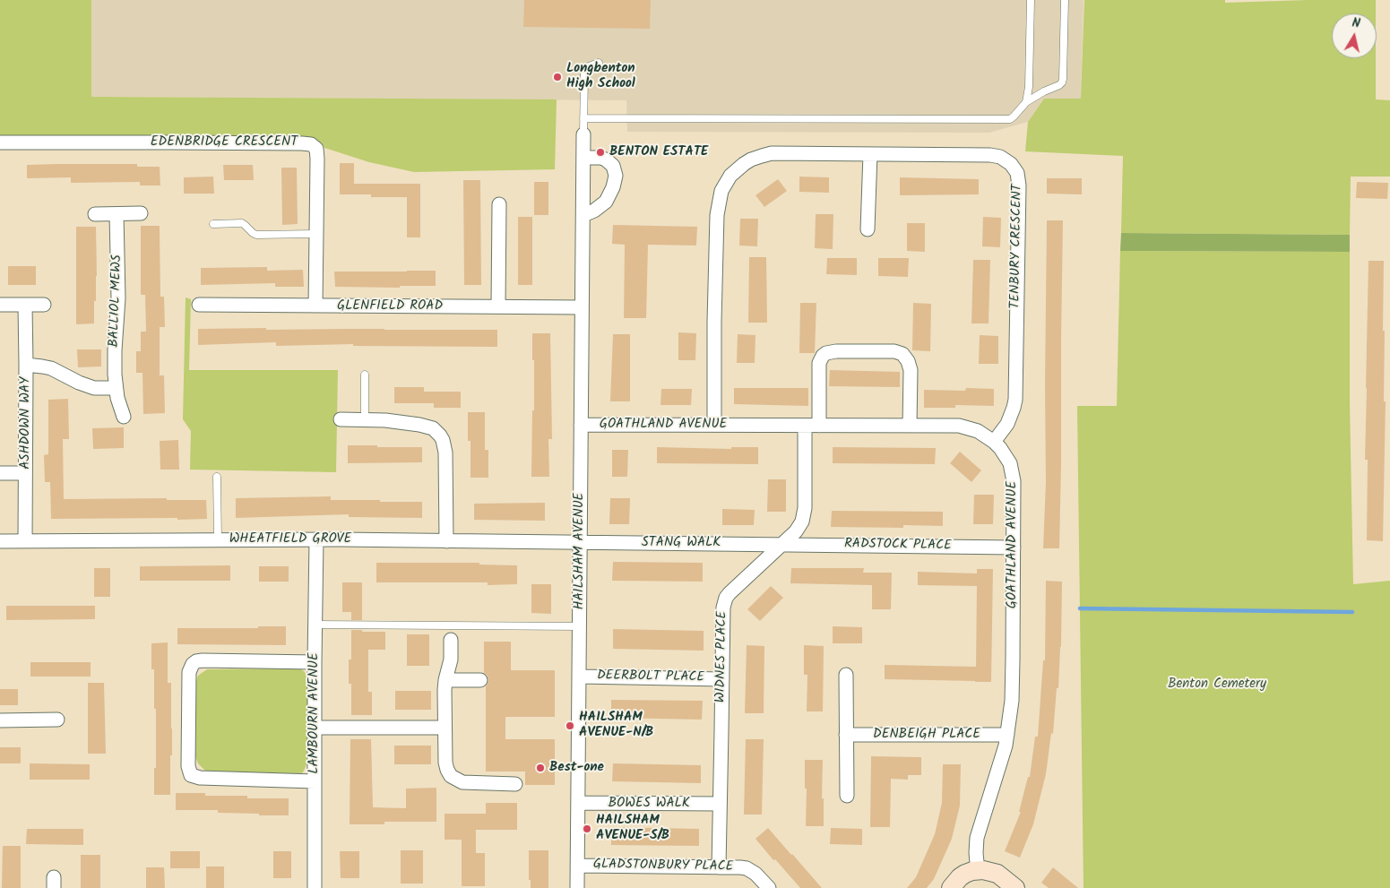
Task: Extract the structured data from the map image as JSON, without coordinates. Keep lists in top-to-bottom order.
{
  "streets": {
    "street": [
      "EDENBRIDGE CRESCENT",
      "TENBURY CRESCENT",
      "BALLIOL MEWS",
      "GLENFIELD ROAD",
      "ASHDOWN WAY",
      "GOATHLAND AVENUE",
      "WHEATFIELD GROVE",
      "STANG WALK",
      "RADSTOCK PLACE",
      "HAILSHAM AVENUE",
      "WIDNES PLACE",
      "DEERBOLT PLACE",
      "LAMBOURN AVENUE",
      "DENBEIGH PLACE",
      "BOWES WALK",
      "GLADSTONBURY PLACE"
    ]
  },
  "crossings": [
    ["EDENBRIDGE CRESCENT", "GLENFIELD ROAD"],
    ["TENBURY CRESCENT", "GOATHLAND AVENUE"],
    ["GLENFIELD ROAD", "HAILSHAM AVENUE"],
    ["ASHDOWN WAY", "WHEATFIELD GROVE"],
    ["GOATHLAND AVENUE", "RADSTOCK PLACE"],
    ["GOATHLAND AVENUE", "HAILSHAM AVENUE"],
    ["GOATHLAND AVENUE", "WIDNES PLACE"],
    ["GOATHLAND AVENUE", "DENBEIGH PLACE"],
    ["WHEATFIELD GROVE", "STANG WALK"],
    ["WHEATFIELD GROVE", "HAILSHAM AVENUE"],
    ["WHEATFIELD GROVE", "LAMBOURN AVENUE"],
    ["STANG WALK", "RADSTOCK PLACE"],
    ["STANG WALK", "HAILSHAM AVENUE"],
    ["STANG WALK", "WIDNES PLACE"],
    ["RADSTOCK PLACE", "WIDNES PLACE"],
    ["HAILSHAM AVENUE", "DEERBOLT PLACE"],
    ["HAILSHAM AVENUE", "BOWES WALK"],
    ["HAILSHAM AVENUE", "GLADSTONBURY PLACE"],
    ["WIDNES PLACE", "DEERBOLT PLACE"],
    ["WIDNES PLACE", "BOWES WALK"],
    ["WIDNES PLACE", "GLADSTONBURY PLACE"]
  ],
  "parks": ["Benton Cemetery"],
  "places": [
    "Longbenton High School",
    "BENTON ESTATE",
    "HAILSHAM AVENUE-N/B",
    "Best-one",
    "HAILSHAM AVENUE-S/B"
  ],
  "north": "top"
}
